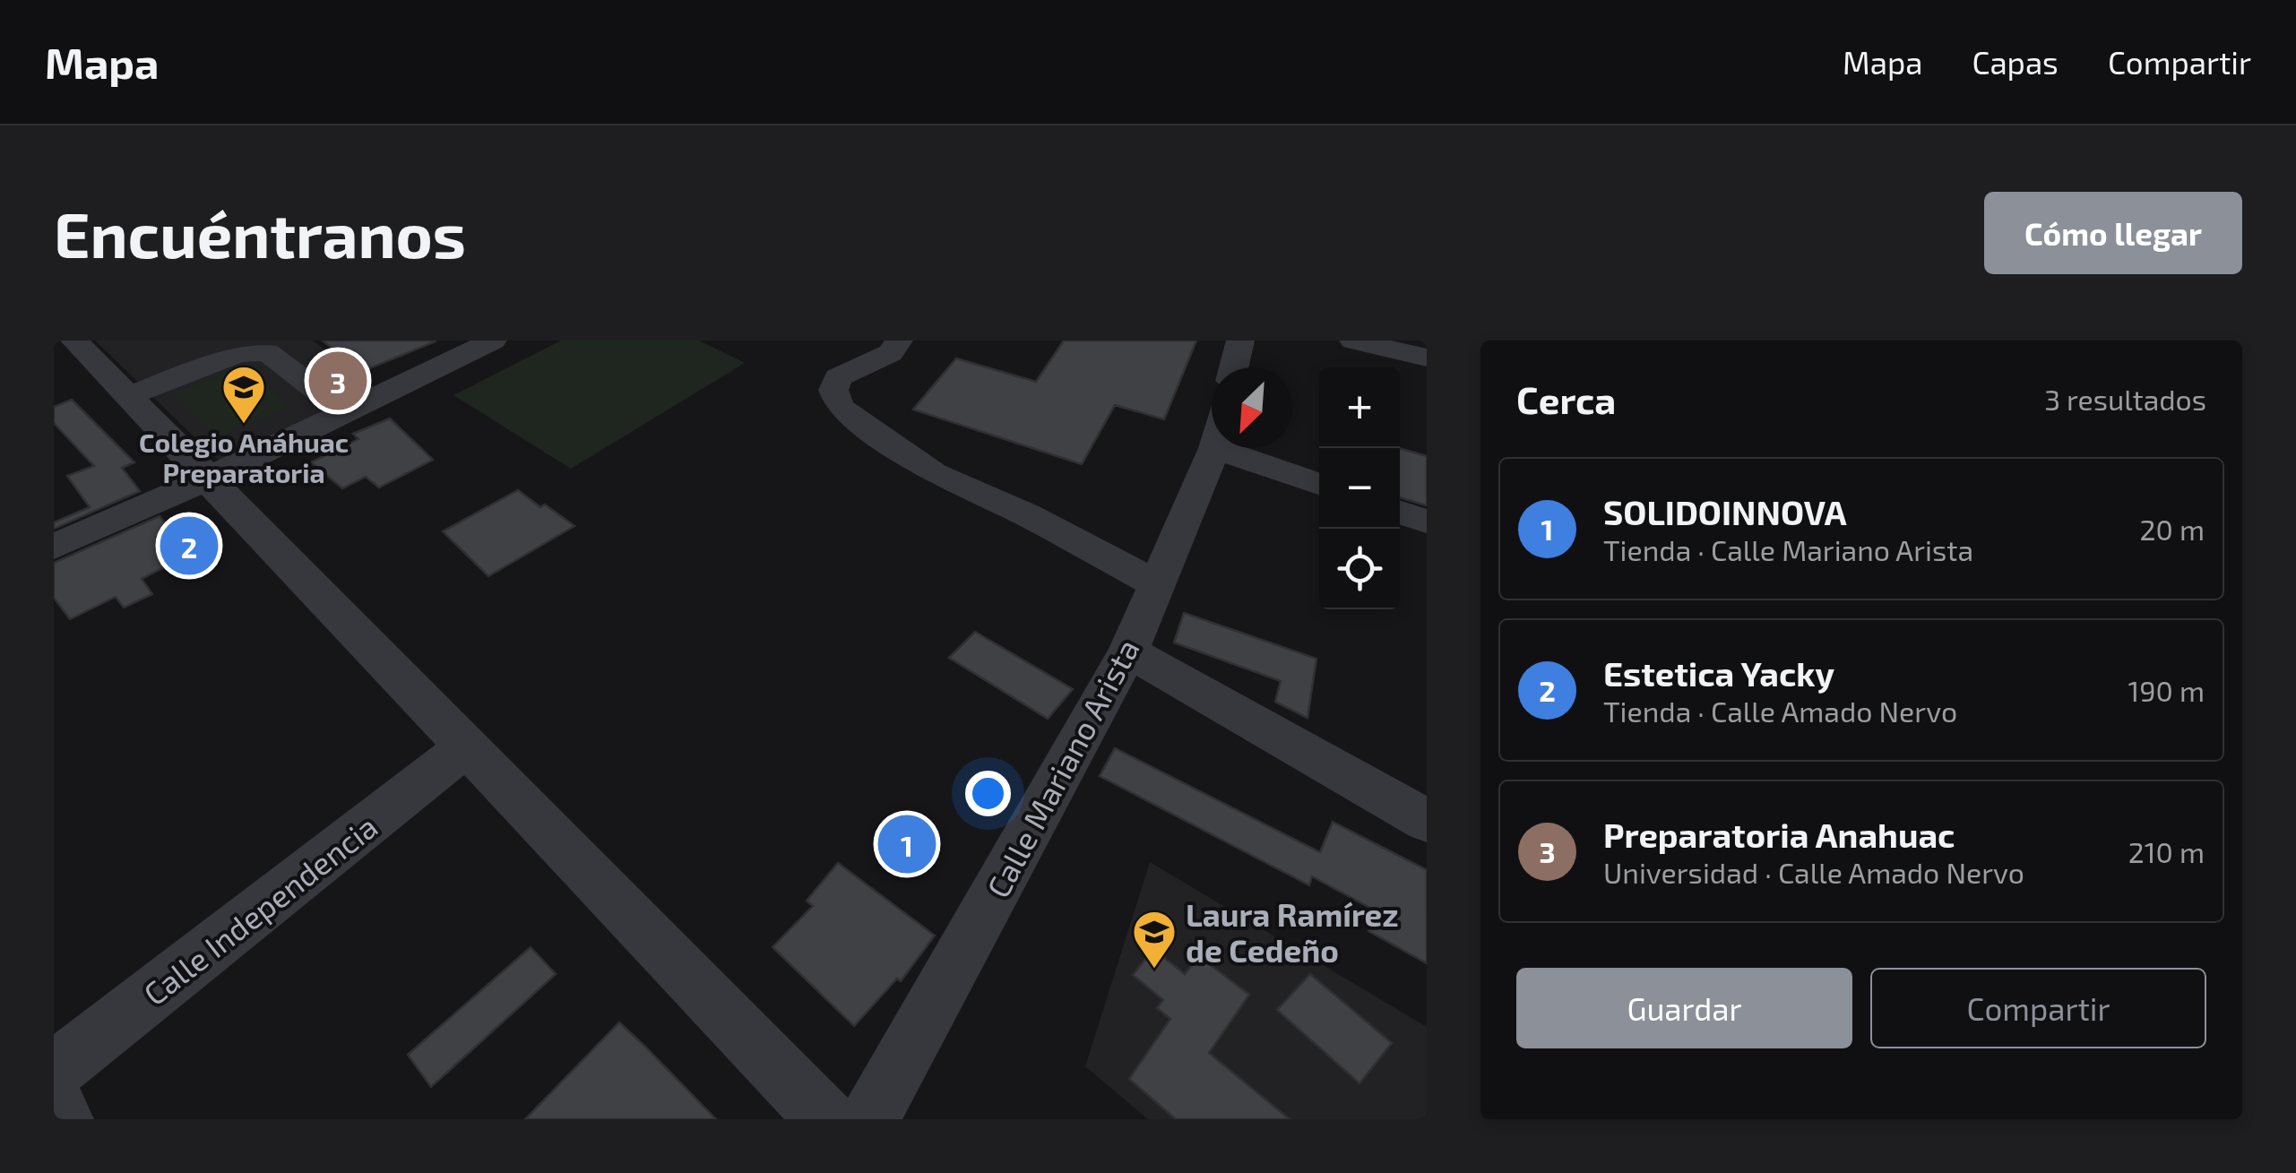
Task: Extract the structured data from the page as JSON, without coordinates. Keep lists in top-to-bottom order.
{
  "streets": {
    "street": ["Calle Mariano Arista", "Calle Independencia"]
  },
  "places": {
    "school or university": ["Colegio Anáhuac Preparatoria", "Laura Ramírez de Cedeño"]
  },
  "north": "bottom left",
  "page": {
    "header": "Mapa",
    "nav": ["Mapa", "Capas", "Compartir"],
    "buttons": [
      "Cómo llegar",
      ["Guardar", "Compartir"]
    ],
    "title": "Encuéntranos",
    "heading": ["Cerca", "3 resultados"],
    "pins": ["3", "2", "1"],
    "map_buttons": ["+", "−"],
    "list": [
      {
        "mark": "1",
        "name": "SOLIDOINNOVA",
        "note": "Tienda · Calle Mariano Arista",
        "value": "20 m"
      },
      {
        "mark": "2",
        "name": "Estetica Yacky",
        "note": "Tienda · Calle Amado Nervo",
        "value": "190 m"
      },
      {
        "mark": "3",
        "name": "Preparatoria Anahuac",
        "note": "Universidad · Calle Amado Nervo",
        "value": "210 m"
      }
    ]
  }
}
